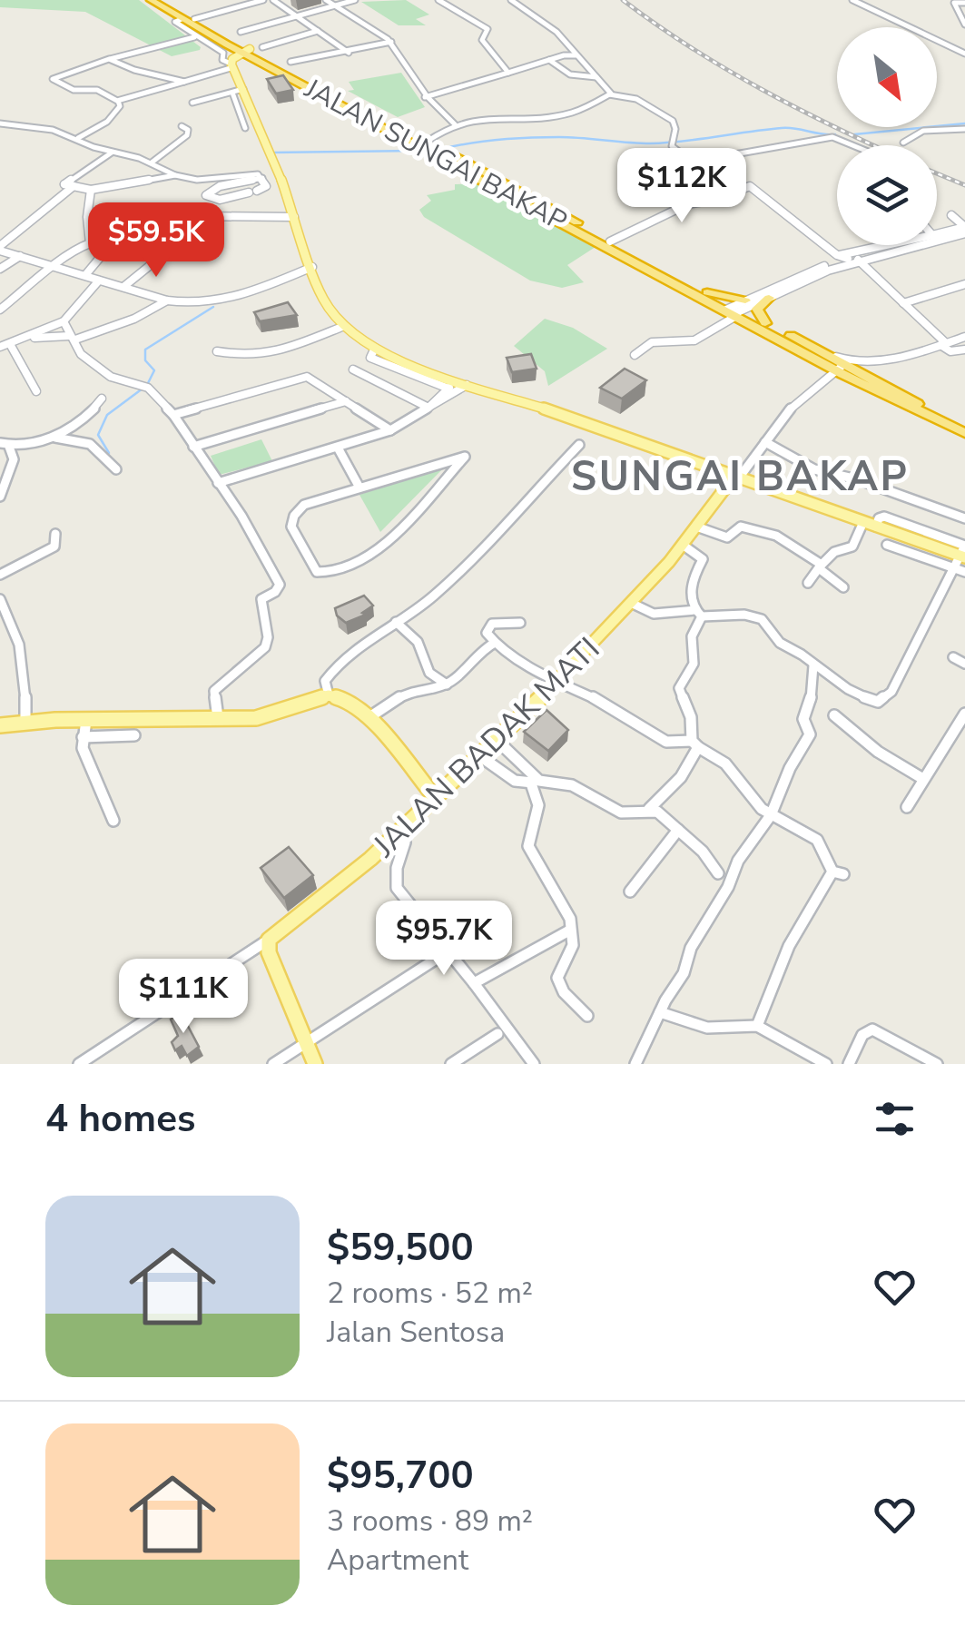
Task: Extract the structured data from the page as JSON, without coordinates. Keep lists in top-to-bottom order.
{
  "streets": {
    "highway": ["JALAN SUNGAI BAKAP"],
    "main road": ["JALAN BADAK MATI"]
  },
  "crossings": [
    ["JALAN SUNGAI BAKAP", "JALAN BADAK MATI"]
  ],
  "districts": ["SUNGAI BAKAP"],
  "north": "bottom right",
  "page": {
    "price": [
      "$112K",
      "$59.5K",
      "$95.7K",
      "$111K"
    ],
    "heading": "4 homes",
    "list": [
      {
        "name": "$59,500",
        "note": "2 rooms · 52 m² · Jalan Sentosa"
      },
      {
        "name": "$95,700",
        "note": "3 rooms · 89 m² · Apartment"
      }
    ]
  }
}
